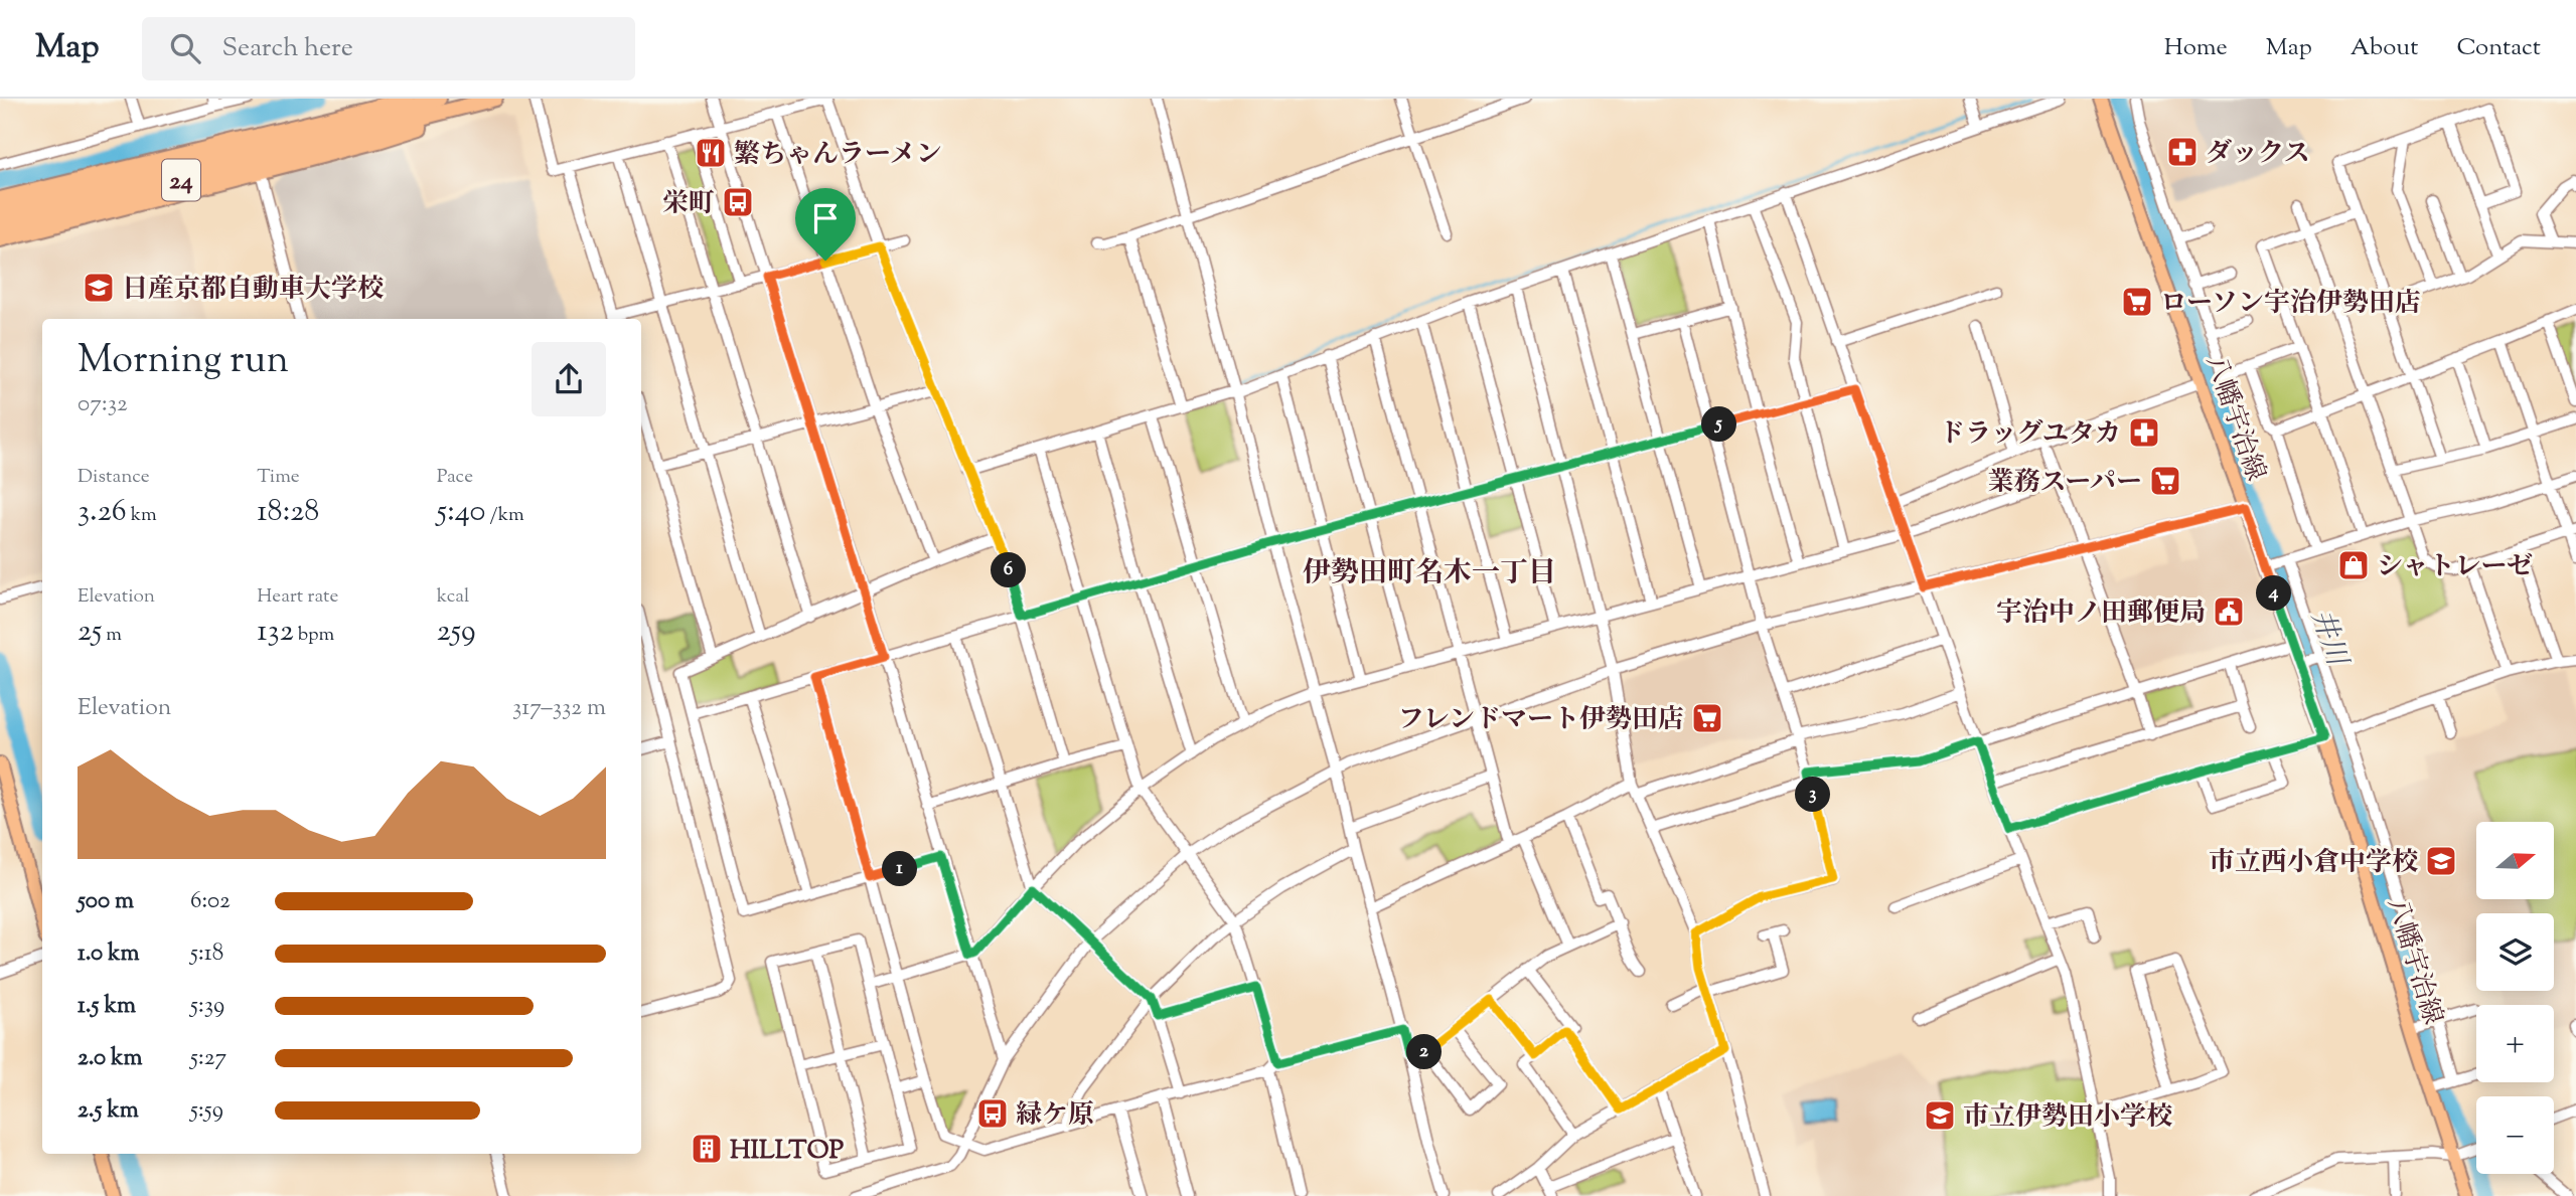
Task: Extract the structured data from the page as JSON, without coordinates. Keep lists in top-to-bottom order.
{
  "streets": {
    "highway": ["24"],
    "main road": ["八幡宇治線"]
  },
  "districts": ["伊勢田町名木一丁目"],
  "water": ["井川"],
  "places": {
    "pharmacy": ["ダックス", "ドラッグユタカ"],
    "restaurant": ["繁ちゃんラーメン"],
    "bus stop": ["栄町", "緑ケ原"],
    "school or university": ["日産京都自動車大学校", "市立西小倉中学校", "市立伊勢田小学校"],
    "supermarket": ["ローソン宇治伊勢田店", "業務スーパー", "フレンドマート伊勢田店"],
    "shop": ["シャトレーゼ"],
    "public building": ["宇治中ノ田郵便局"],
    "building": ["HILLTOP"]
  },
  "north": "right",
  "page": {
    "header": "Map",
    "search": "Search here",
    "nav": [
      "Home",
      "Map",
      "About",
      "Contact"
    ],
    "heading": ["Morning run", "07:32"],
    "pins": [
      "5",
      "6",
      "4",
      "3",
      "1",
      "2"
    ],
    "stats": [
      ["Distance", "3.26 km"],
      ["Time", "18:28"],
      ["Pace", "5:40 /km"],
      ["Elevation", "25 m"],
      ["Heart rate", "132 bpm"],
      ["kcal", "259"]
    ],
    "chart": ["Elevation", "317–332 m"],
    "map_buttons": ["+", "−"],
    "list": [
      {
        "name": "500 m",
        "note": "6:02"
      },
      {
        "name": "1.0 km",
        "note": "5:18"
      },
      {
        "name": "1.5 km",
        "note": "5:39"
      },
      {
        "name": "2.0 km",
        "note": "5:27"
      },
      {
        "name": "2.5 km",
        "note": "5:59"
      }
    ]
  }
}
